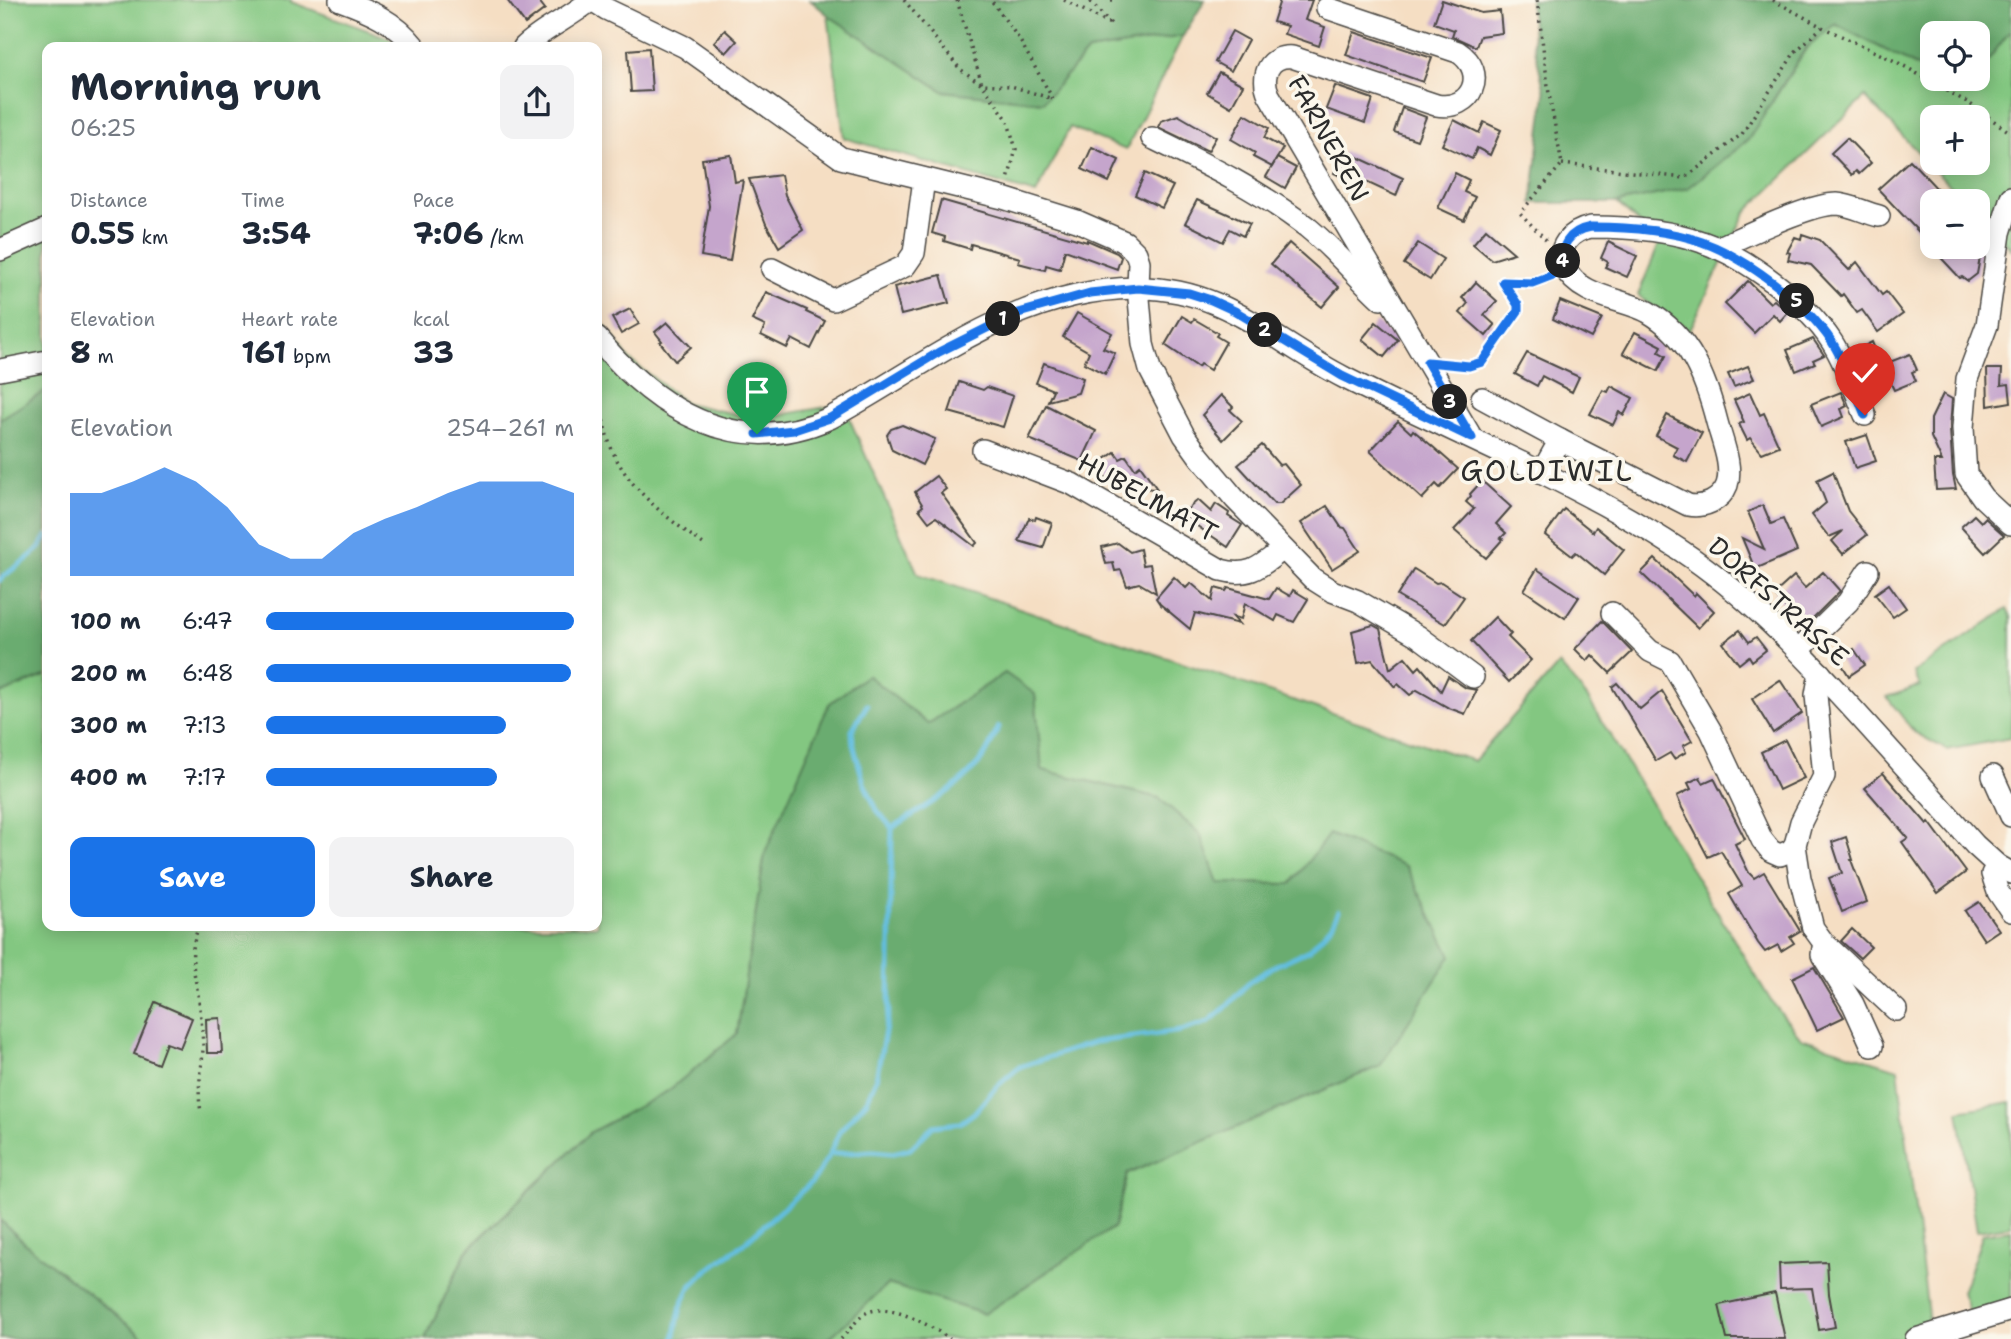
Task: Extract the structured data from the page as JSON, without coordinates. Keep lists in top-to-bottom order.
{
  "streets": {
    "street": ["FARNEREN", "HUBELMATT", "DORFSTRASSE"]
  },
  "crossings": [
    ["FARNEREN", "DORFSTRASSE"],
    ["HUBELMATT", "DORFSTRASSE"]
  ],
  "districts": ["GOLDIWIL"],
  "page": {
    "map_buttons": ["+", "−"],
    "heading": ["Morning run", "06:25"],
    "stats": [
      ["Distance", "0.55 km"],
      ["Time", "3:54"],
      ["Pace", "7:06 /km"],
      ["Elevation", "8 m"],
      ["Heart rate", "161 bpm"],
      ["kcal", "33"]
    ],
    "pins": [
      "4",
      "5",
      "1",
      "2",
      "3"
    ],
    "chart": ["Elevation", "254–261 m"],
    "list": [
      {
        "name": "100 m",
        "note": "6:47"
      },
      {
        "name": "200 m",
        "note": "6:48"
      },
      {
        "name": "300 m",
        "note": "7:13"
      },
      {
        "name": "400 m",
        "note": "7:17"
      }
    ],
    "buttons": ["Save", "Share"]
  }
}
